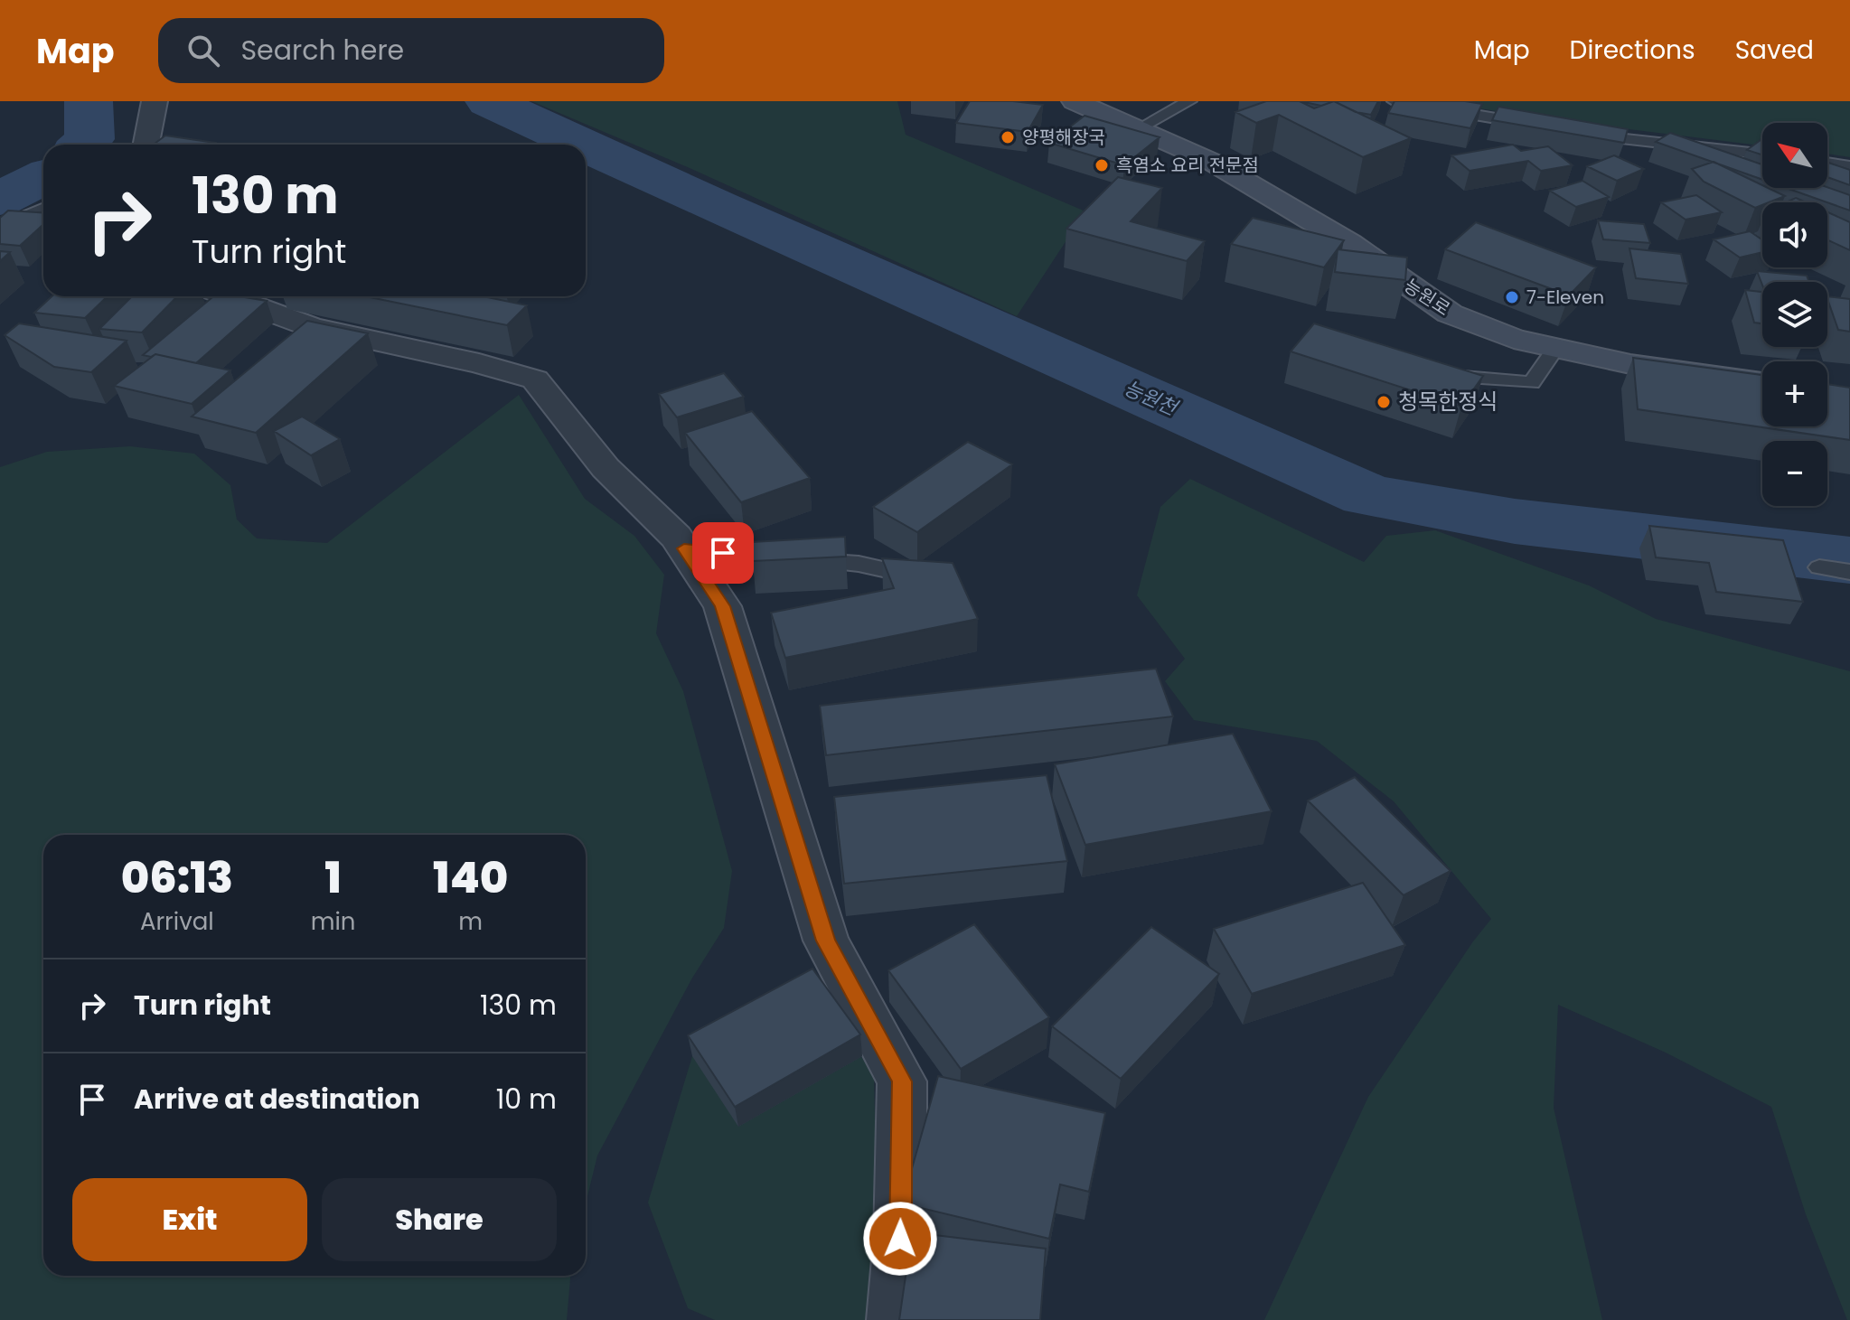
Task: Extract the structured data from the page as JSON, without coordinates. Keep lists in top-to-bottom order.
{
  "streets": {
    "street": ["능원로"]
  },
  "water": ["능원천"],
  "places": [
    "양평해장국",
    "흑염소 요리 전문점",
    "7-Eleven",
    "청목한정식"
  ],
  "north": "top left",
  "page": {
    "header": "Map",
    "search": "Search here",
    "nav": ["Map", "Directions", "Saved"],
    "map_buttons": ["+", "−"],
    "turn": ["130 m", "Turn right"],
    "eta": [
      "06:13",
      "Arrival",
      "1",
      "min",
      "140",
      "m"
    ],
    "list": [
      {
        "name": "Turn right",
        "value": "130 m"
      },
      {
        "name": "Arrive at destination",
        "value": "10 m"
      }
    ],
    "buttons": ["Exit", "Share"]
  }
}
